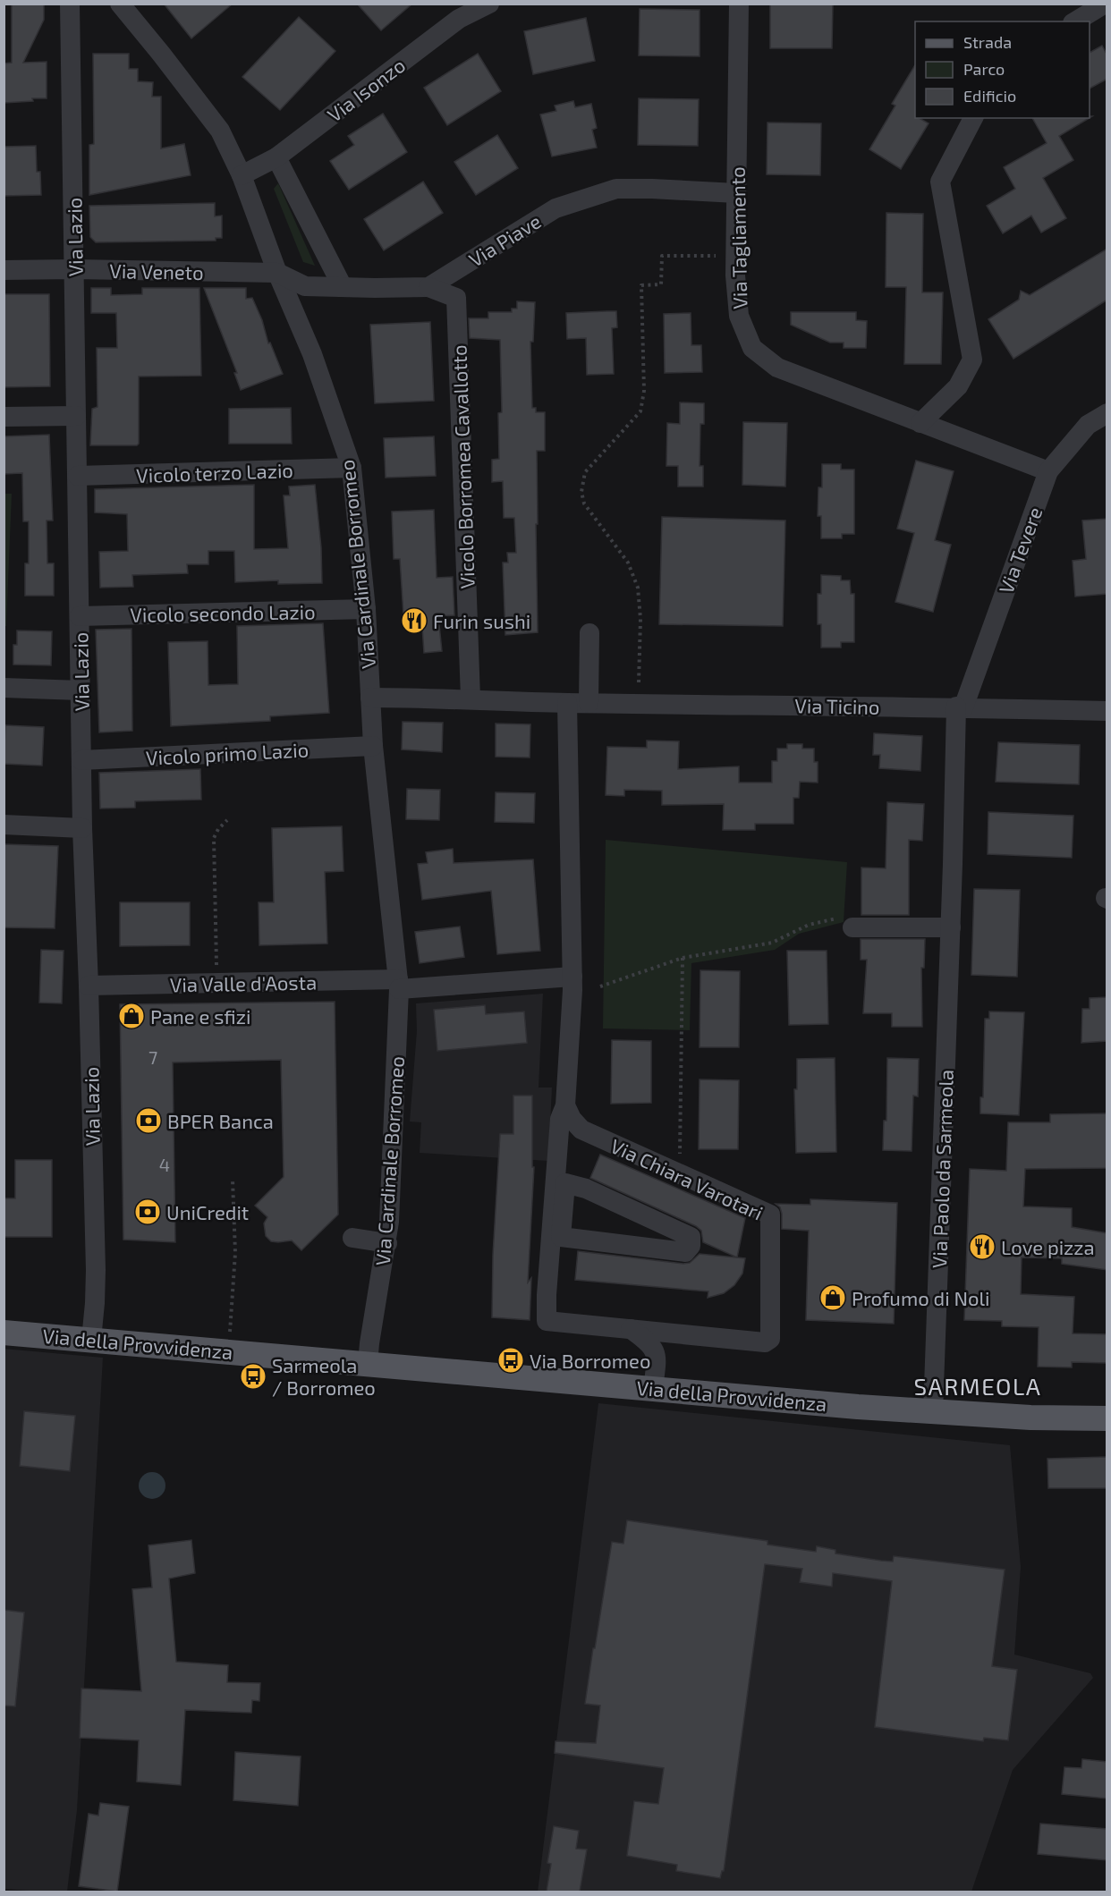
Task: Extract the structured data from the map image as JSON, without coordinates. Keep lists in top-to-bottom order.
{
  "streets": {
    "main road": ["Via della Provvidenza"],
    "street": [
      "Via Isonzo",
      "Via Lazio",
      "Via Tagliamento",
      "Via Piave",
      "Via Veneto",
      "Vicolo Borromea Cavallotto",
      "Vicolo terzo Lazio",
      "Via Tevere",
      "Via Cardinale Borromeo",
      "Vicolo secondo Lazio",
      "Via Ticino",
      "Vicolo primo Lazio",
      "Via Valle d'Aosta",
      "Via Paolo da Sarmeola",
      "Via Chiara Varotari"
    ]
  },
  "crossings": [
    ["Via Isonzo", "Via Cardinale Borromeo"],
    ["Via Lazio", "Via Veneto"],
    ["Via Lazio", "Vicolo terzo Lazio"],
    ["Via Lazio", "Vicolo secondo Lazio"],
    ["Via Lazio", "Vicolo primo Lazio"],
    ["Via Lazio", "Via Valle d'Aosta"],
    ["Via Lazio", "Via della Provvidenza"],
    ["Via Tagliamento", "Via Piave"],
    ["Via Tagliamento", "Via Tevere"],
    ["Via Piave", "Vicolo Borromea Cavallotto"],
    ["Via Veneto", "Via Cardinale Borromeo"],
    ["Vicolo Borromea Cavallotto", "Via Ticino"],
    ["Vicolo terzo Lazio", "Via Cardinale Borromeo"],
    ["Via Tevere", "Via Ticino"],
    ["Via Tevere", "Via Paolo da Sarmeola"],
    ["Via Cardinale Borromeo", "Vicolo secondo Lazio"],
    ["Via Cardinale Borromeo", "Via Ticino"],
    ["Via Cardinale Borromeo", "Vicolo primo Lazio"],
    ["Via Cardinale Borromeo", "Via Valle d'Aosta"],
    ["Via Cardinale Borromeo", "Via della Provvidenza"],
    ["Via Ticino", "Via Paolo da Sarmeola"],
    ["Via Paolo da Sarmeola", "Via della Provvidenza"]
  ],
  "districts": ["SARMEOLA"],
  "places": {
    "restaurant": ["Furin sushi", "Love pizza"],
    "shop": ["Pane e sfizi", "Profumo di Noli"],
    "bank": ["BPER Banca", "UniCredit"],
    "bus stop": ["Via Borromeo", "Sarmeola / Borromeo"]
  },
  "house_numbers": ["7", "4"],
  "legend": ["Strada", "Parco", "Edificio"]
}
